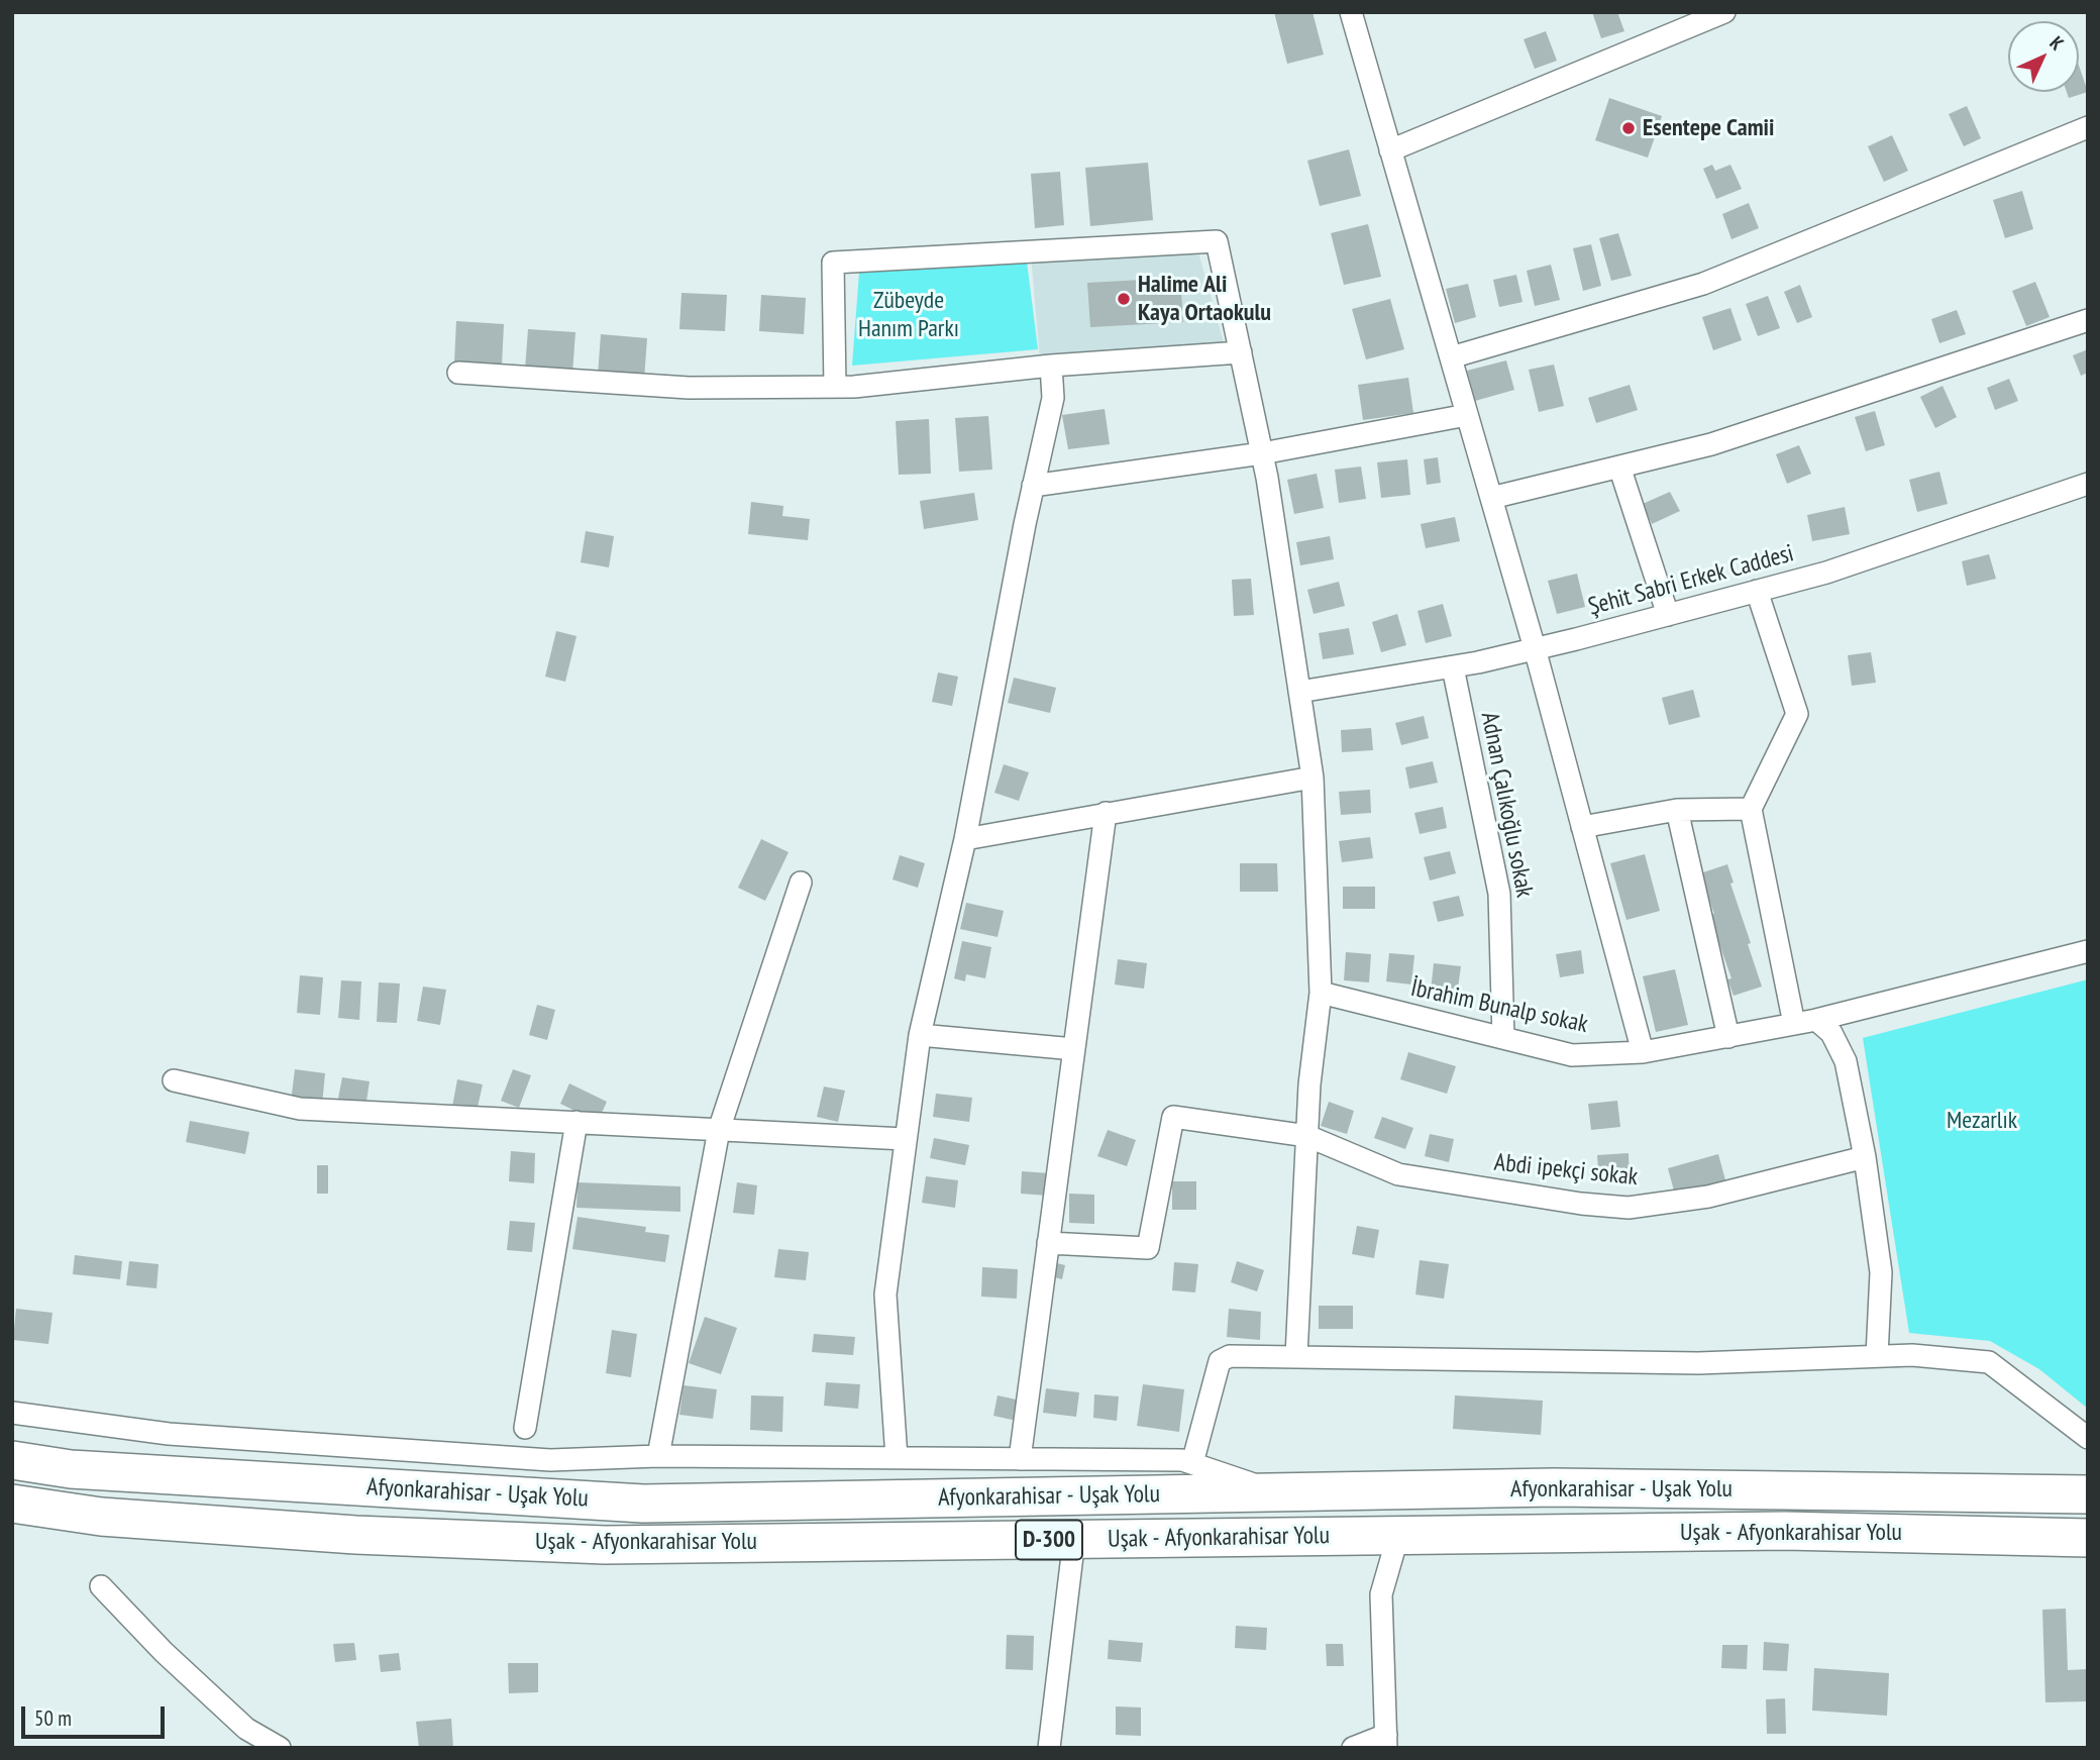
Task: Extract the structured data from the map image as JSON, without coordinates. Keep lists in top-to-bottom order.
{
  "streets": {
    "highway": ["Afyonkarahisar - Uşak Yolu", "Uşak - Afyonkarahisar Yolu", "D-300"],
    "street": [
      "Şehit Sabri Erkek Caddesi",
      "Adnan Çalıkoğlu sokak",
      "İbrahim Bunalp sokak",
      "Abdi ipekçi sokak"
    ]
  },
  "crossings": [
    ["Şehit Sabri Erkek Caddesi", "Adnan Çalıkoğlu sokak"],
    ["Adnan Çalıkoğlu sokak", "İbrahim Bunalp sokak"]
  ],
  "parks": ["Zübeyde Hanım Parkı", "Mezarlık"],
  "places": ["Esentepe Camii", "Halime Ali Kaya Ortaokulu"],
  "scale_bar": "50 m",
  "north": "top right"
}
